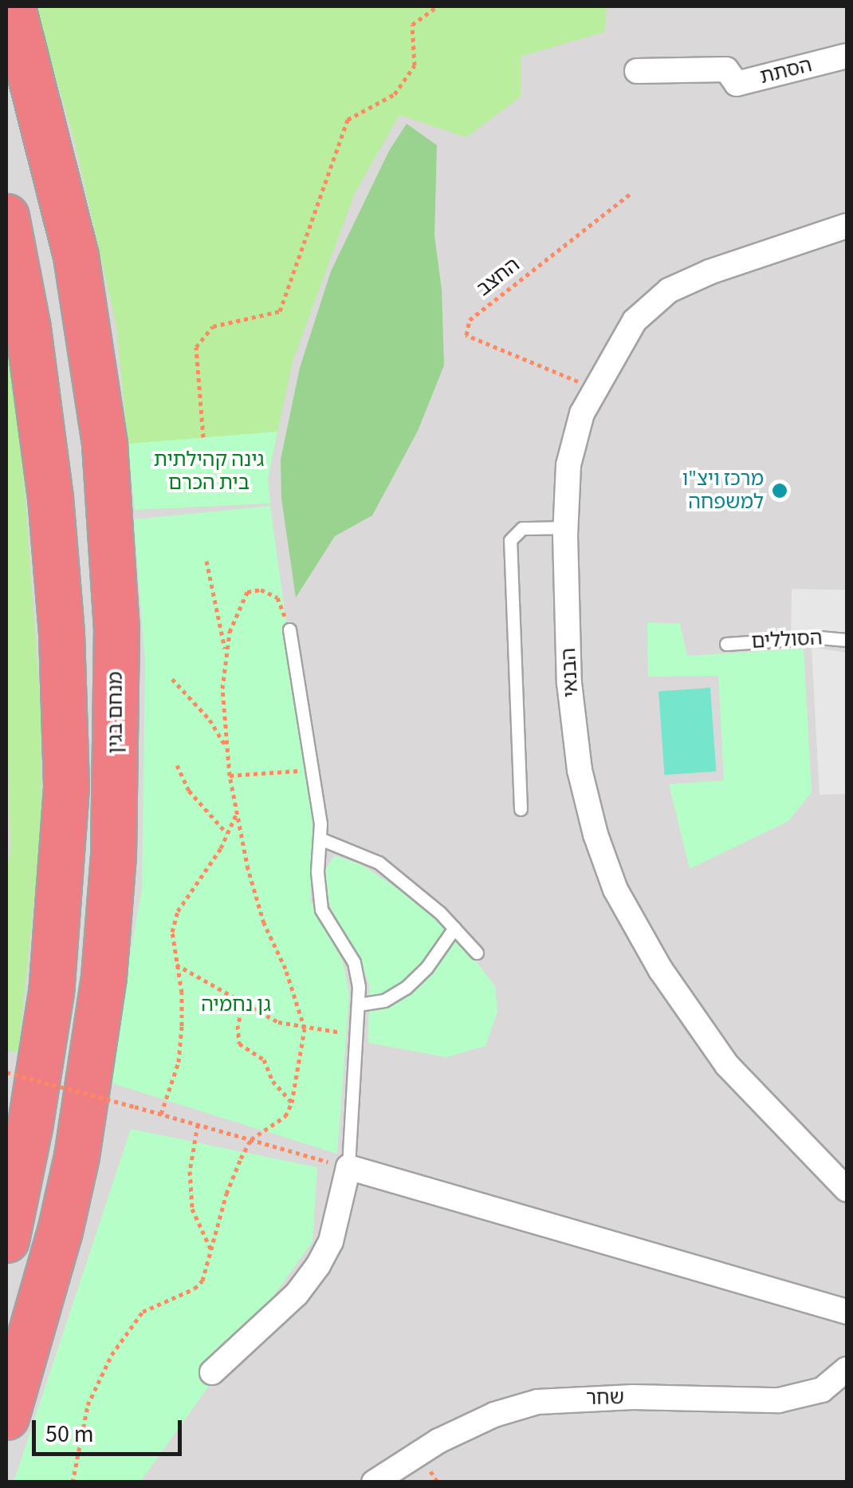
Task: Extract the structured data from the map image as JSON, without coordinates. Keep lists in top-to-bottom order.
{
  "streets": {
    "highway": ["מנחם בגין"],
    "street": ["הסתת", "הבנאי", "שחר"],
    "lane": ["הסוללים"],
    "path": ["החצב"]
  },
  "crossings": [
    ["החצב", "הבנאי"]
  ],
  "parks": ["גינה קהילתית בית הכרם", "גן נחמיה"],
  "places": ["מרכז ויצ\"ו למשפחה"],
  "scale_bar": "50 m"
}
